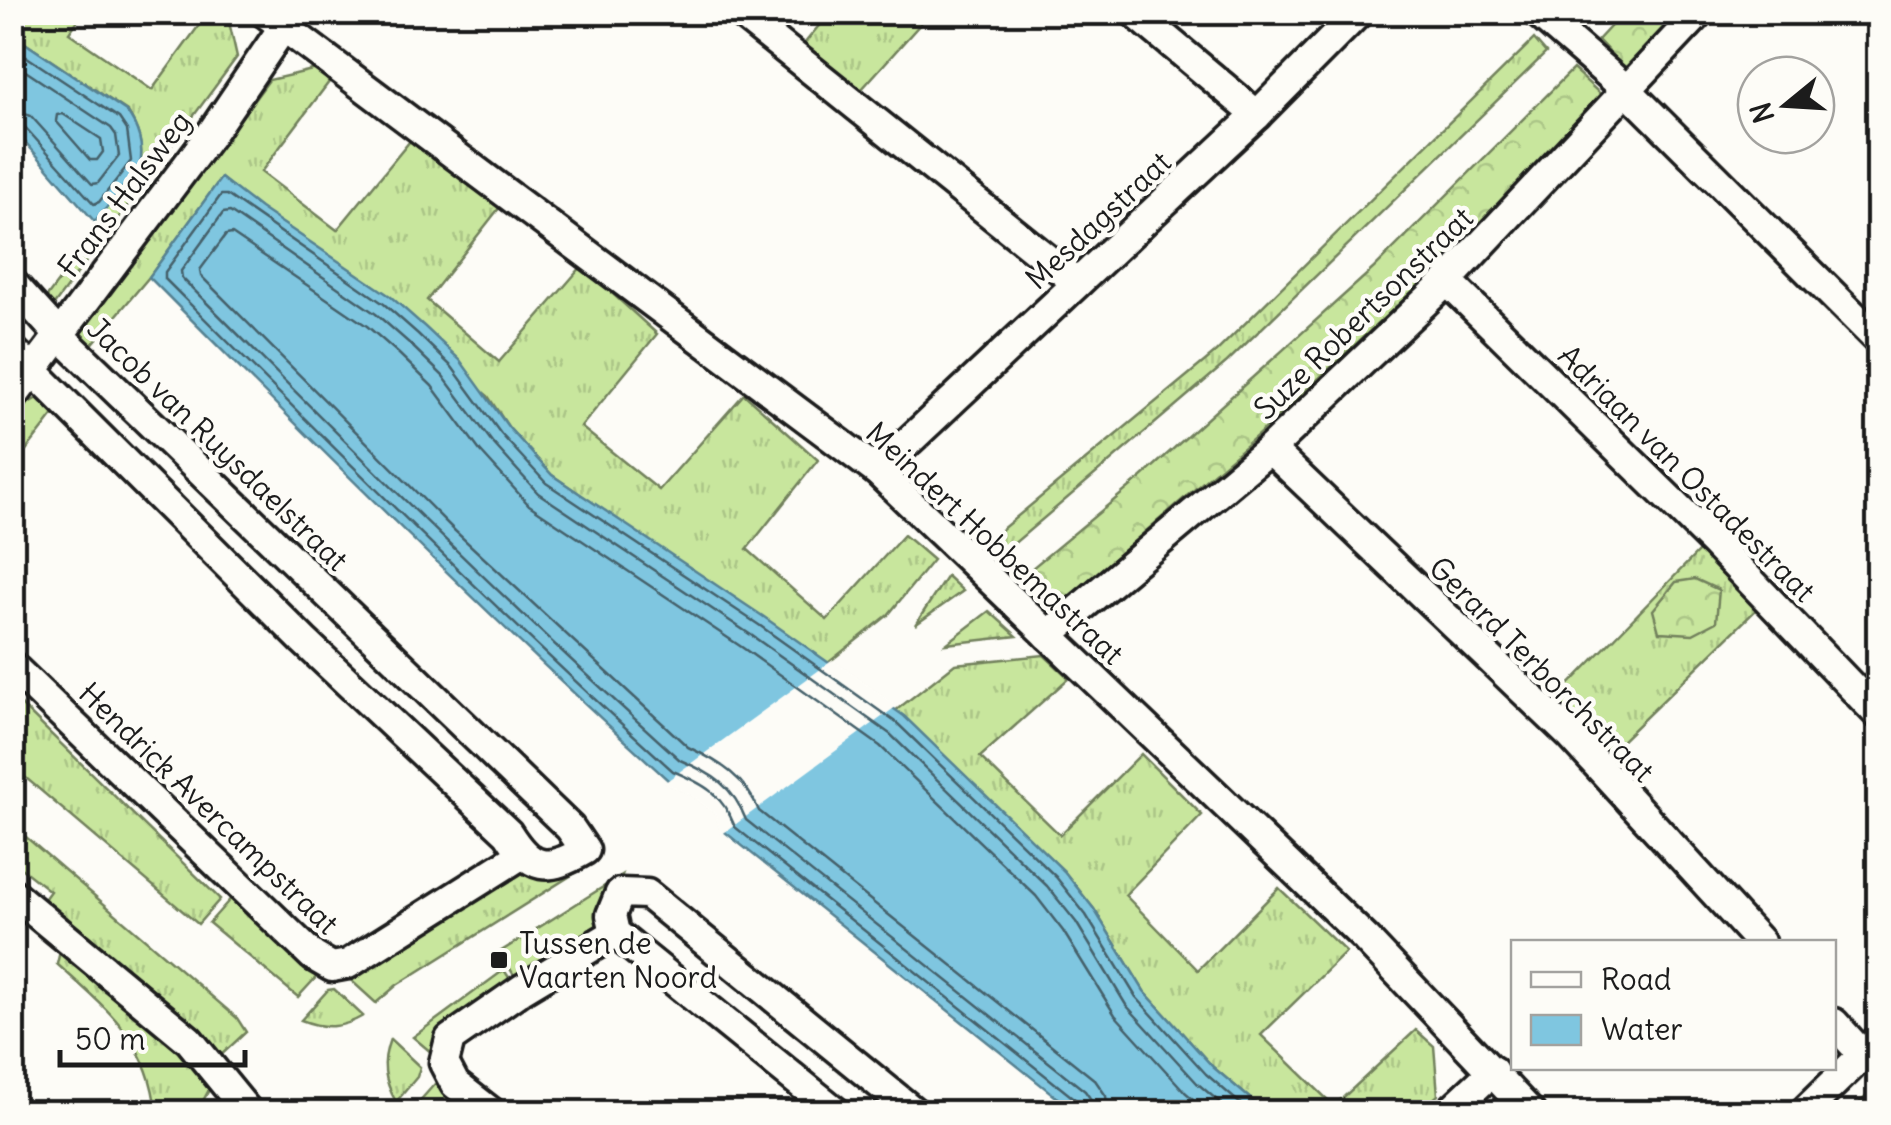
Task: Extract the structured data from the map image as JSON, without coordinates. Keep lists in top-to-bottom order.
{
  "streets": {
    "street": [
      "Frans Halsweg",
      "Mesdagstraat",
      "Suze Robertsonstraat",
      "Jacob van Ruysdaelstraat",
      "Adriaan van Ostadestraat",
      "Meindert Hobbemastraat",
      "Gerard Terborchstraat",
      "Hendrick Avercampstraat"
    ]
  },
  "crossings": [
    ["Frans Halsweg", "Jacob van Ruysdaelstraat"],
    ["Frans Halsweg", "Meindert Hobbemastraat"],
    ["Mesdagstraat", "Meindert Hobbemastraat"],
    ["Suze Robertsonstraat", "Adriaan van Ostadestraat"],
    ["Suze Robertsonstraat", "Meindert Hobbemastraat"],
    ["Suze Robertsonstraat", "Gerard Terborchstraat"],
    ["Jacob van Ruysdaelstraat", "Hendrick Avercampstraat"]
  ],
  "places": {
    "transit": ["Tussen de Vaarten Noord"]
  },
  "legend": ["Road", "Water"],
  "scale_bar": "50 m",
  "north": "left"
}
